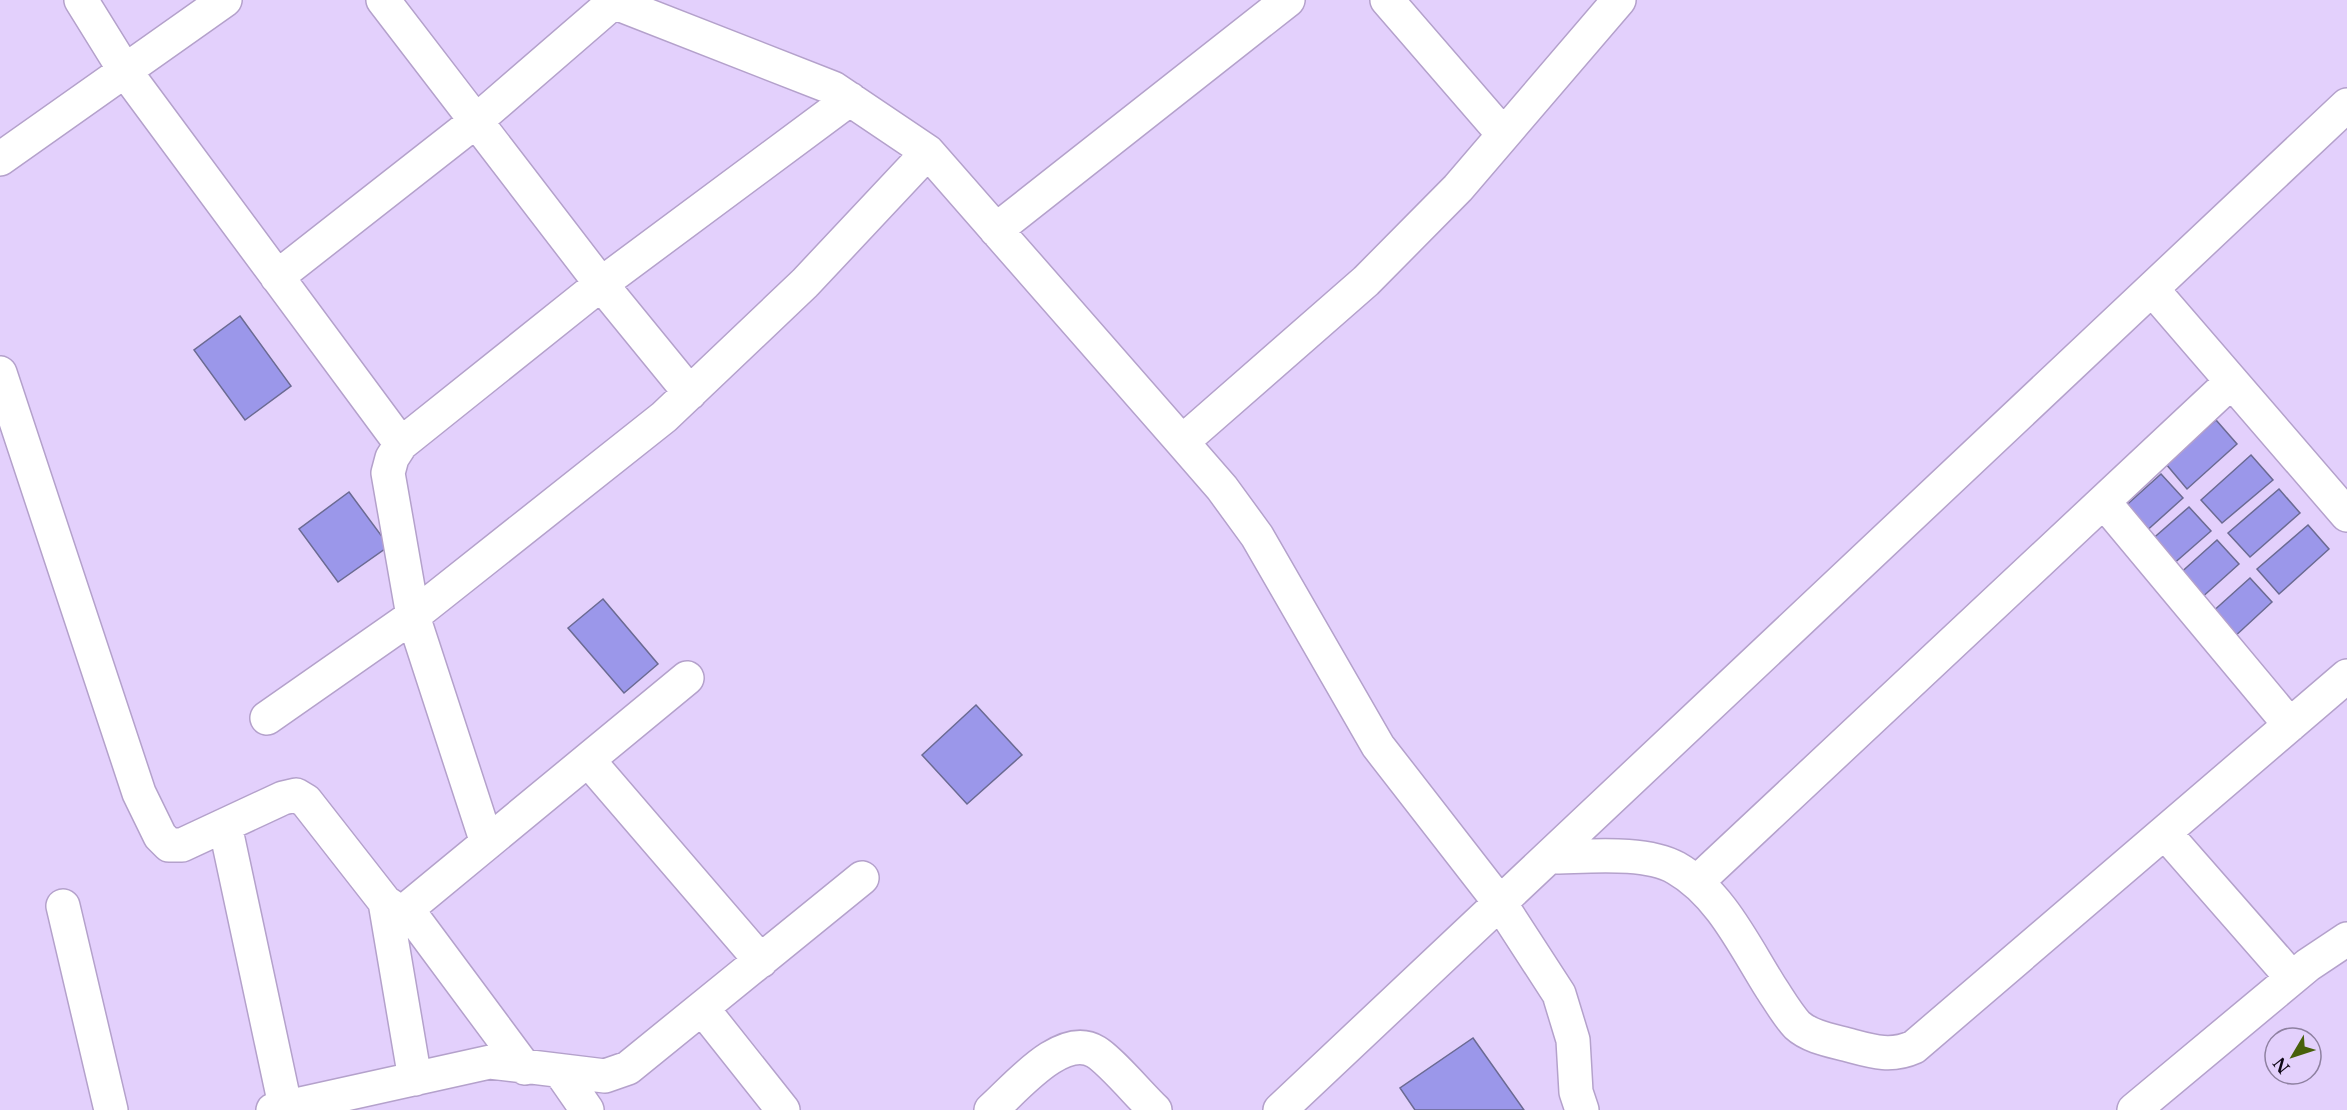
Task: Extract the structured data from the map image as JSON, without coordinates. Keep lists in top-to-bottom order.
{
  "north": "bottom left"
}
